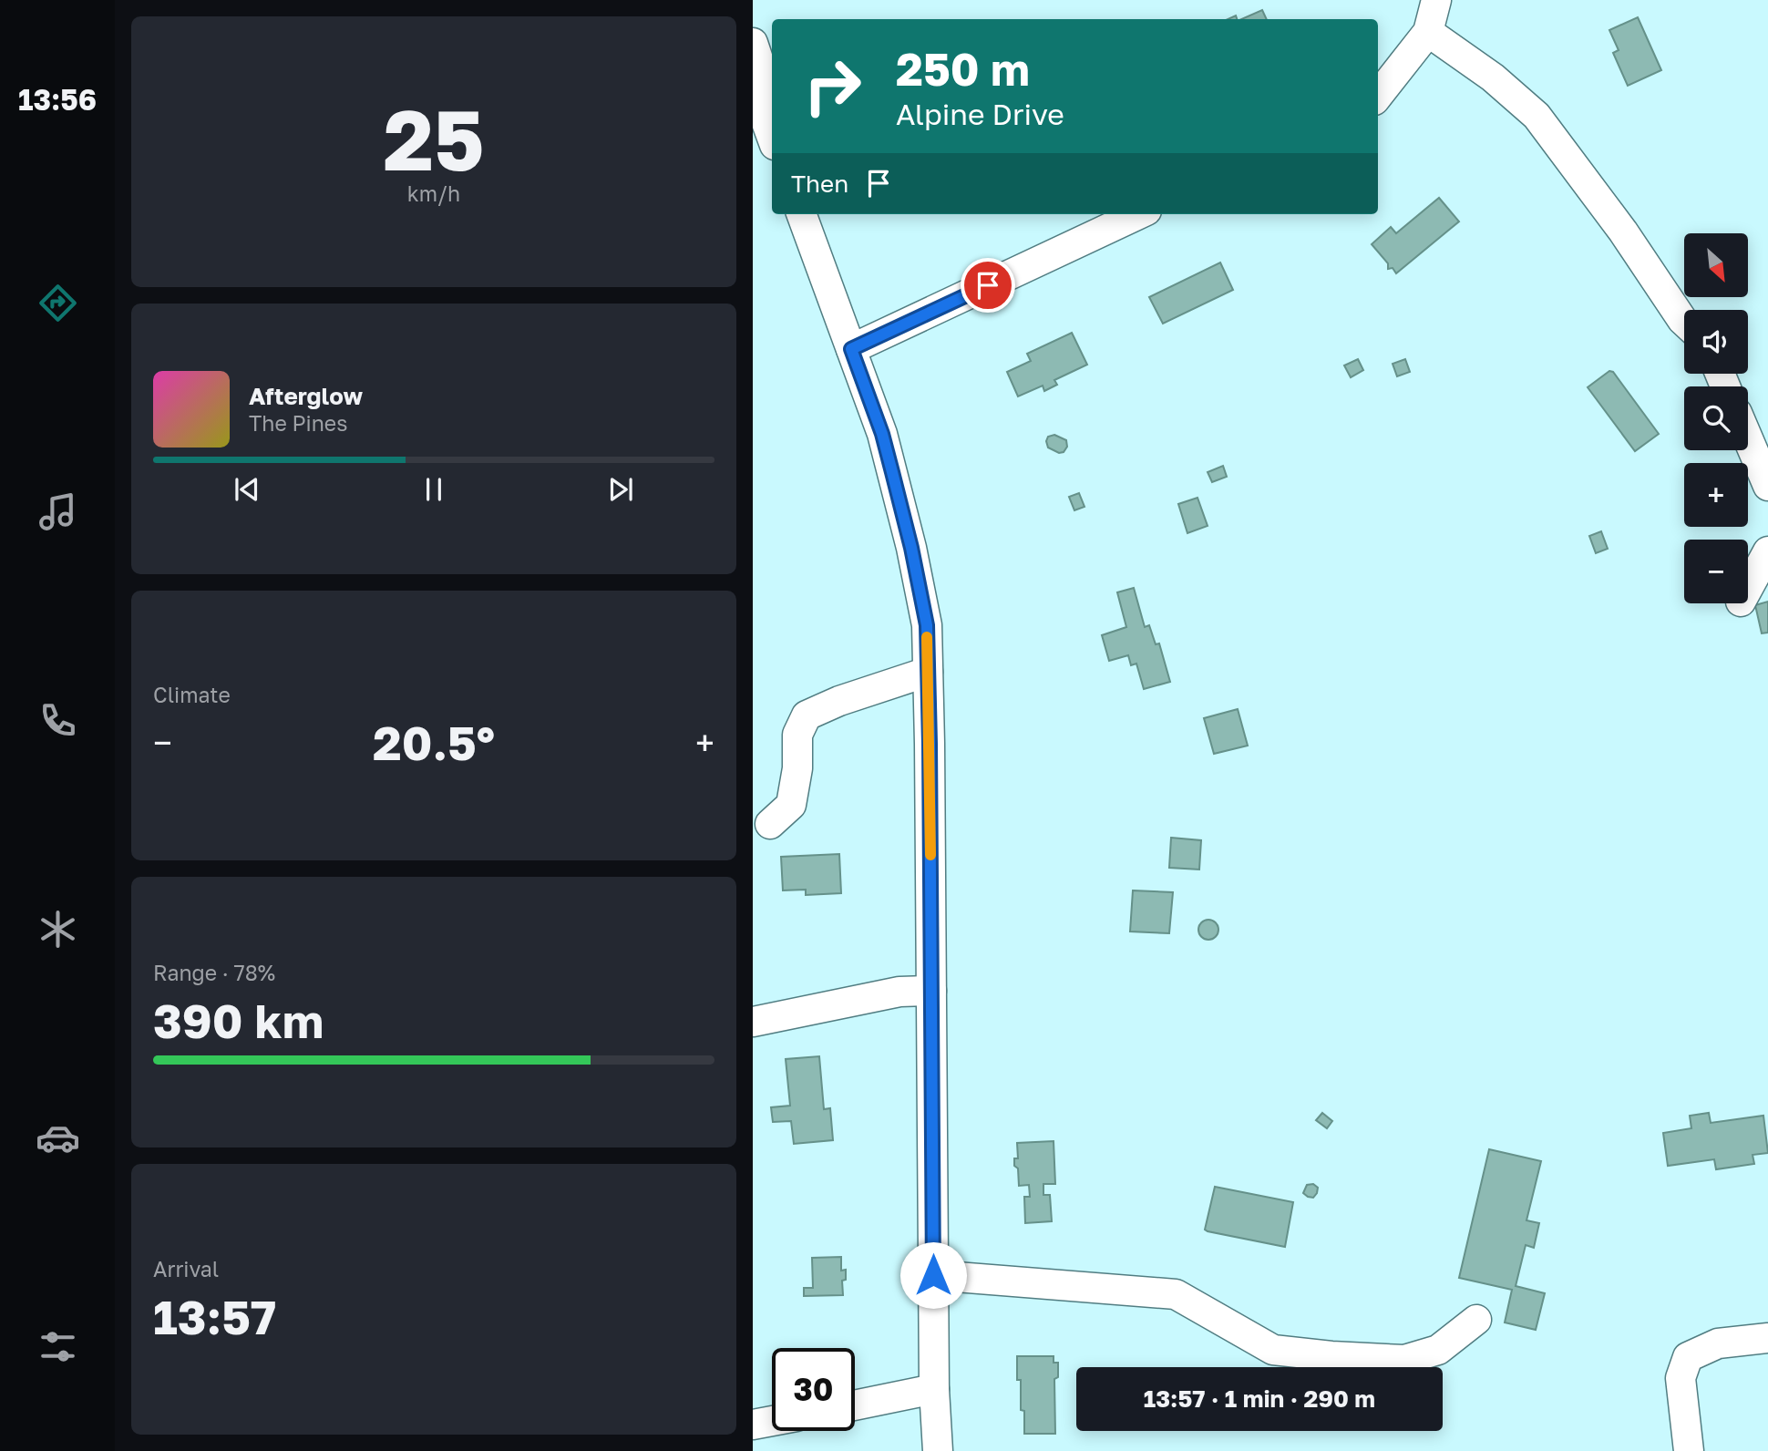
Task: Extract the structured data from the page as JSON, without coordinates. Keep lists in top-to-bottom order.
{
  "north": "bottom right",
  "page": {
    "tabs": "13:56",
    "tile": [
      ["25", "km/h"],
      "Climate",
      ["Range · 78%", "390 km"],
      ["Arrival", "13:57"]
    ],
    "turn": ["250 m", "Alpine Drive"],
    "then": "Then",
    "map_buttons": ["+", "−"],
    "song": ["Afterglow", "The Pines"],
    "heat": ["−", "20.5°", "+"],
    "limit": "30",
    "trip": "13:57 · 1 min · 290 m"
  }
}
